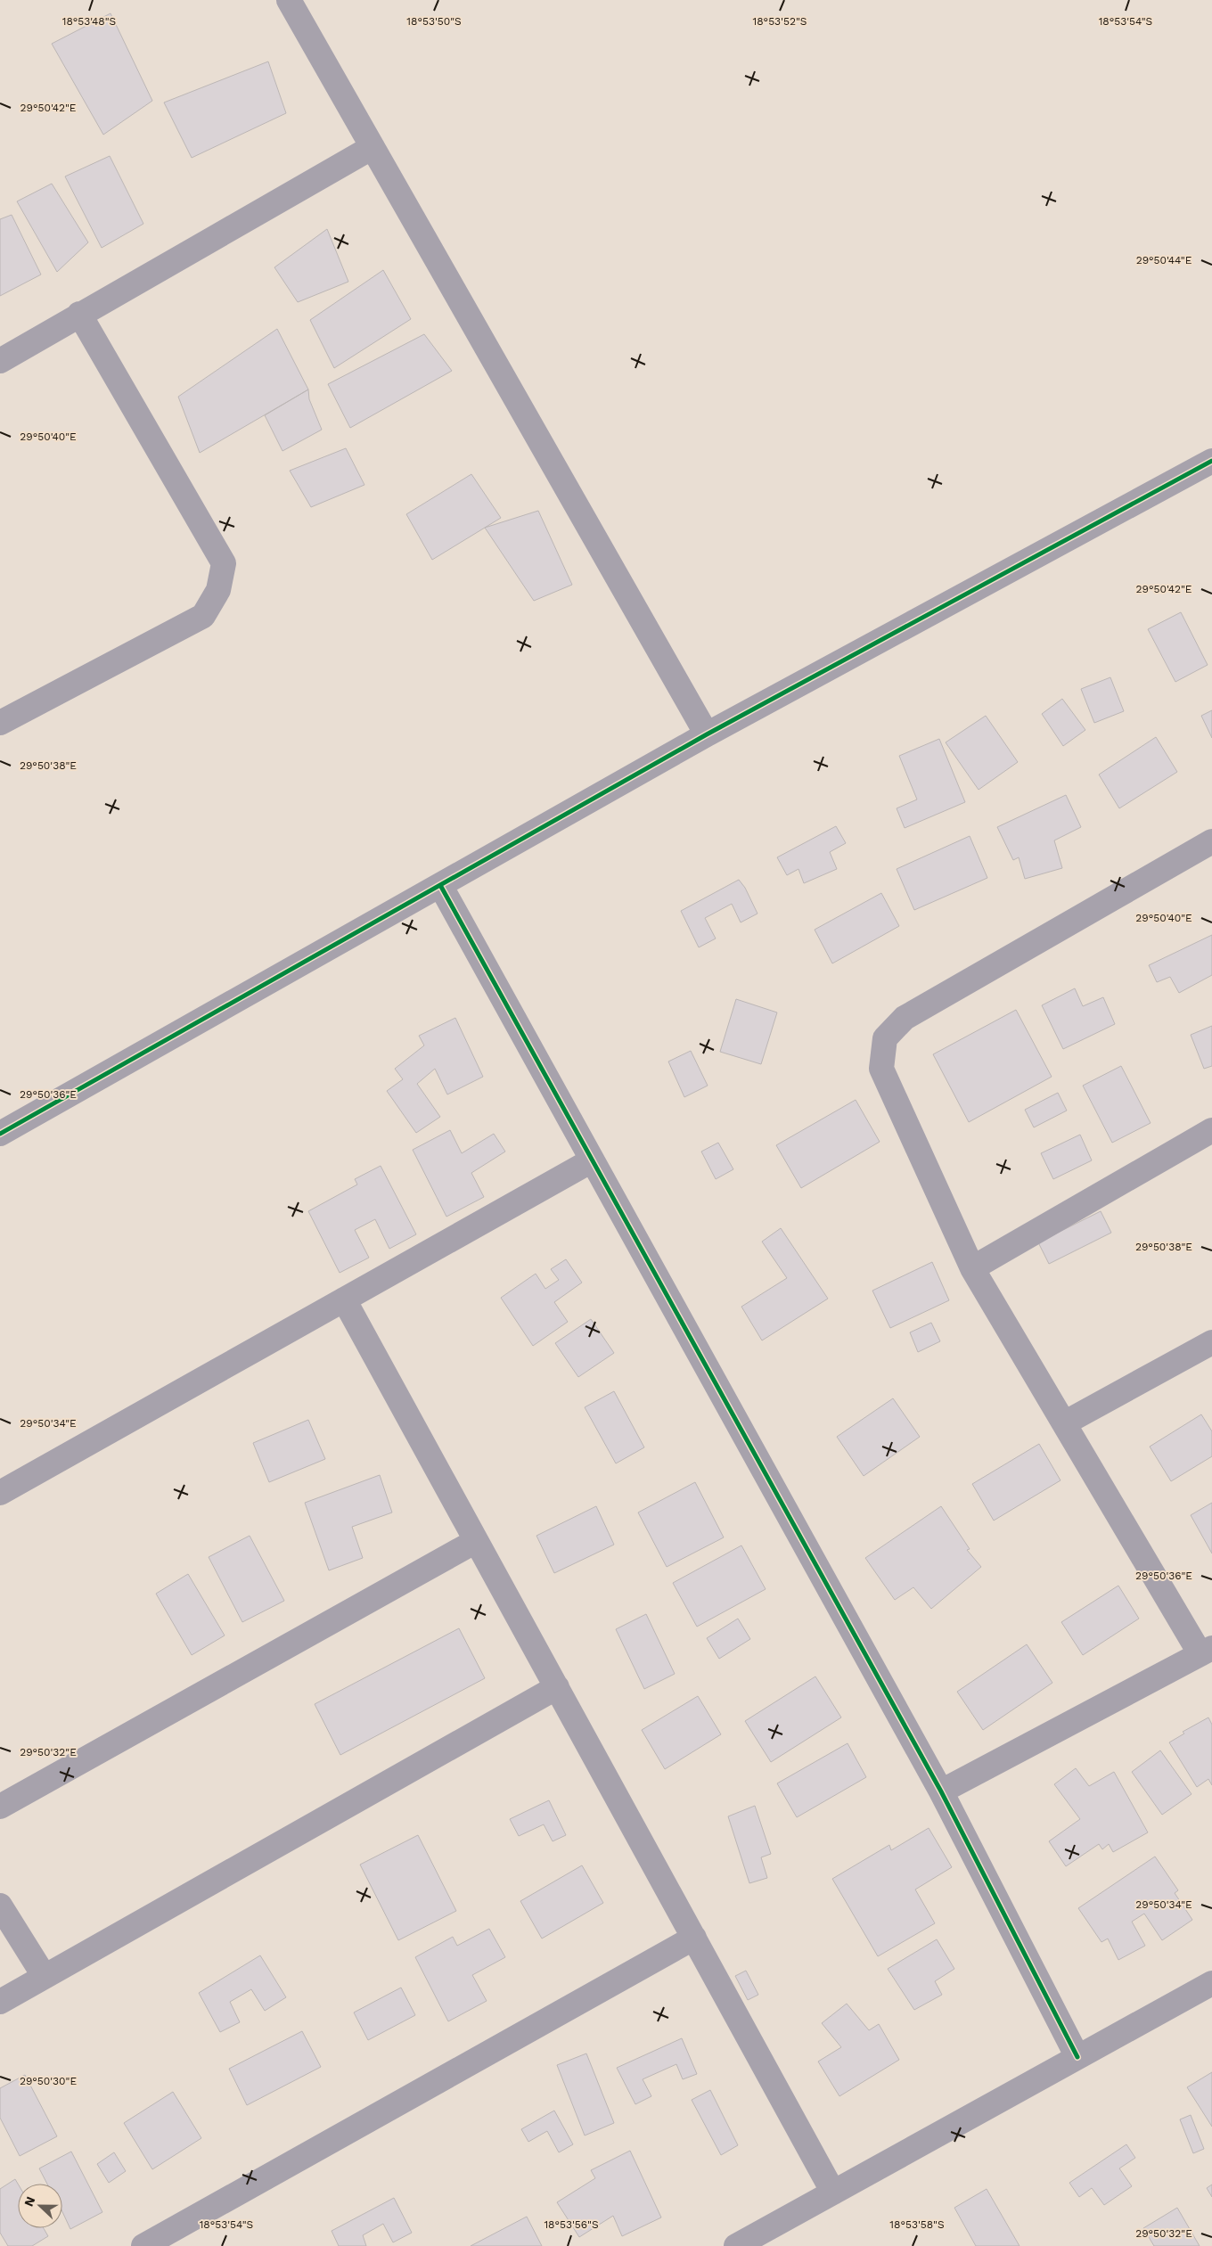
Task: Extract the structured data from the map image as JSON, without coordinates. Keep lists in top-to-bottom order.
{
  "north": "left",
  "coordinates": [
    "18°53'48\"S",
    "18°53'50\"S",
    "18°53'52\"S",
    "18°53'54\"S",
    "29°50'42\"E",
    "29°50'44\"E",
    "29°50'40\"E",
    "29°50'38\"E",
    "29°50'36\"E",
    "29°50'34\"E",
    "29°50'32\"E",
    "29°50'30\"E",
    "18°53'56\"S",
    "18°53'58\"S"
  ]
}
